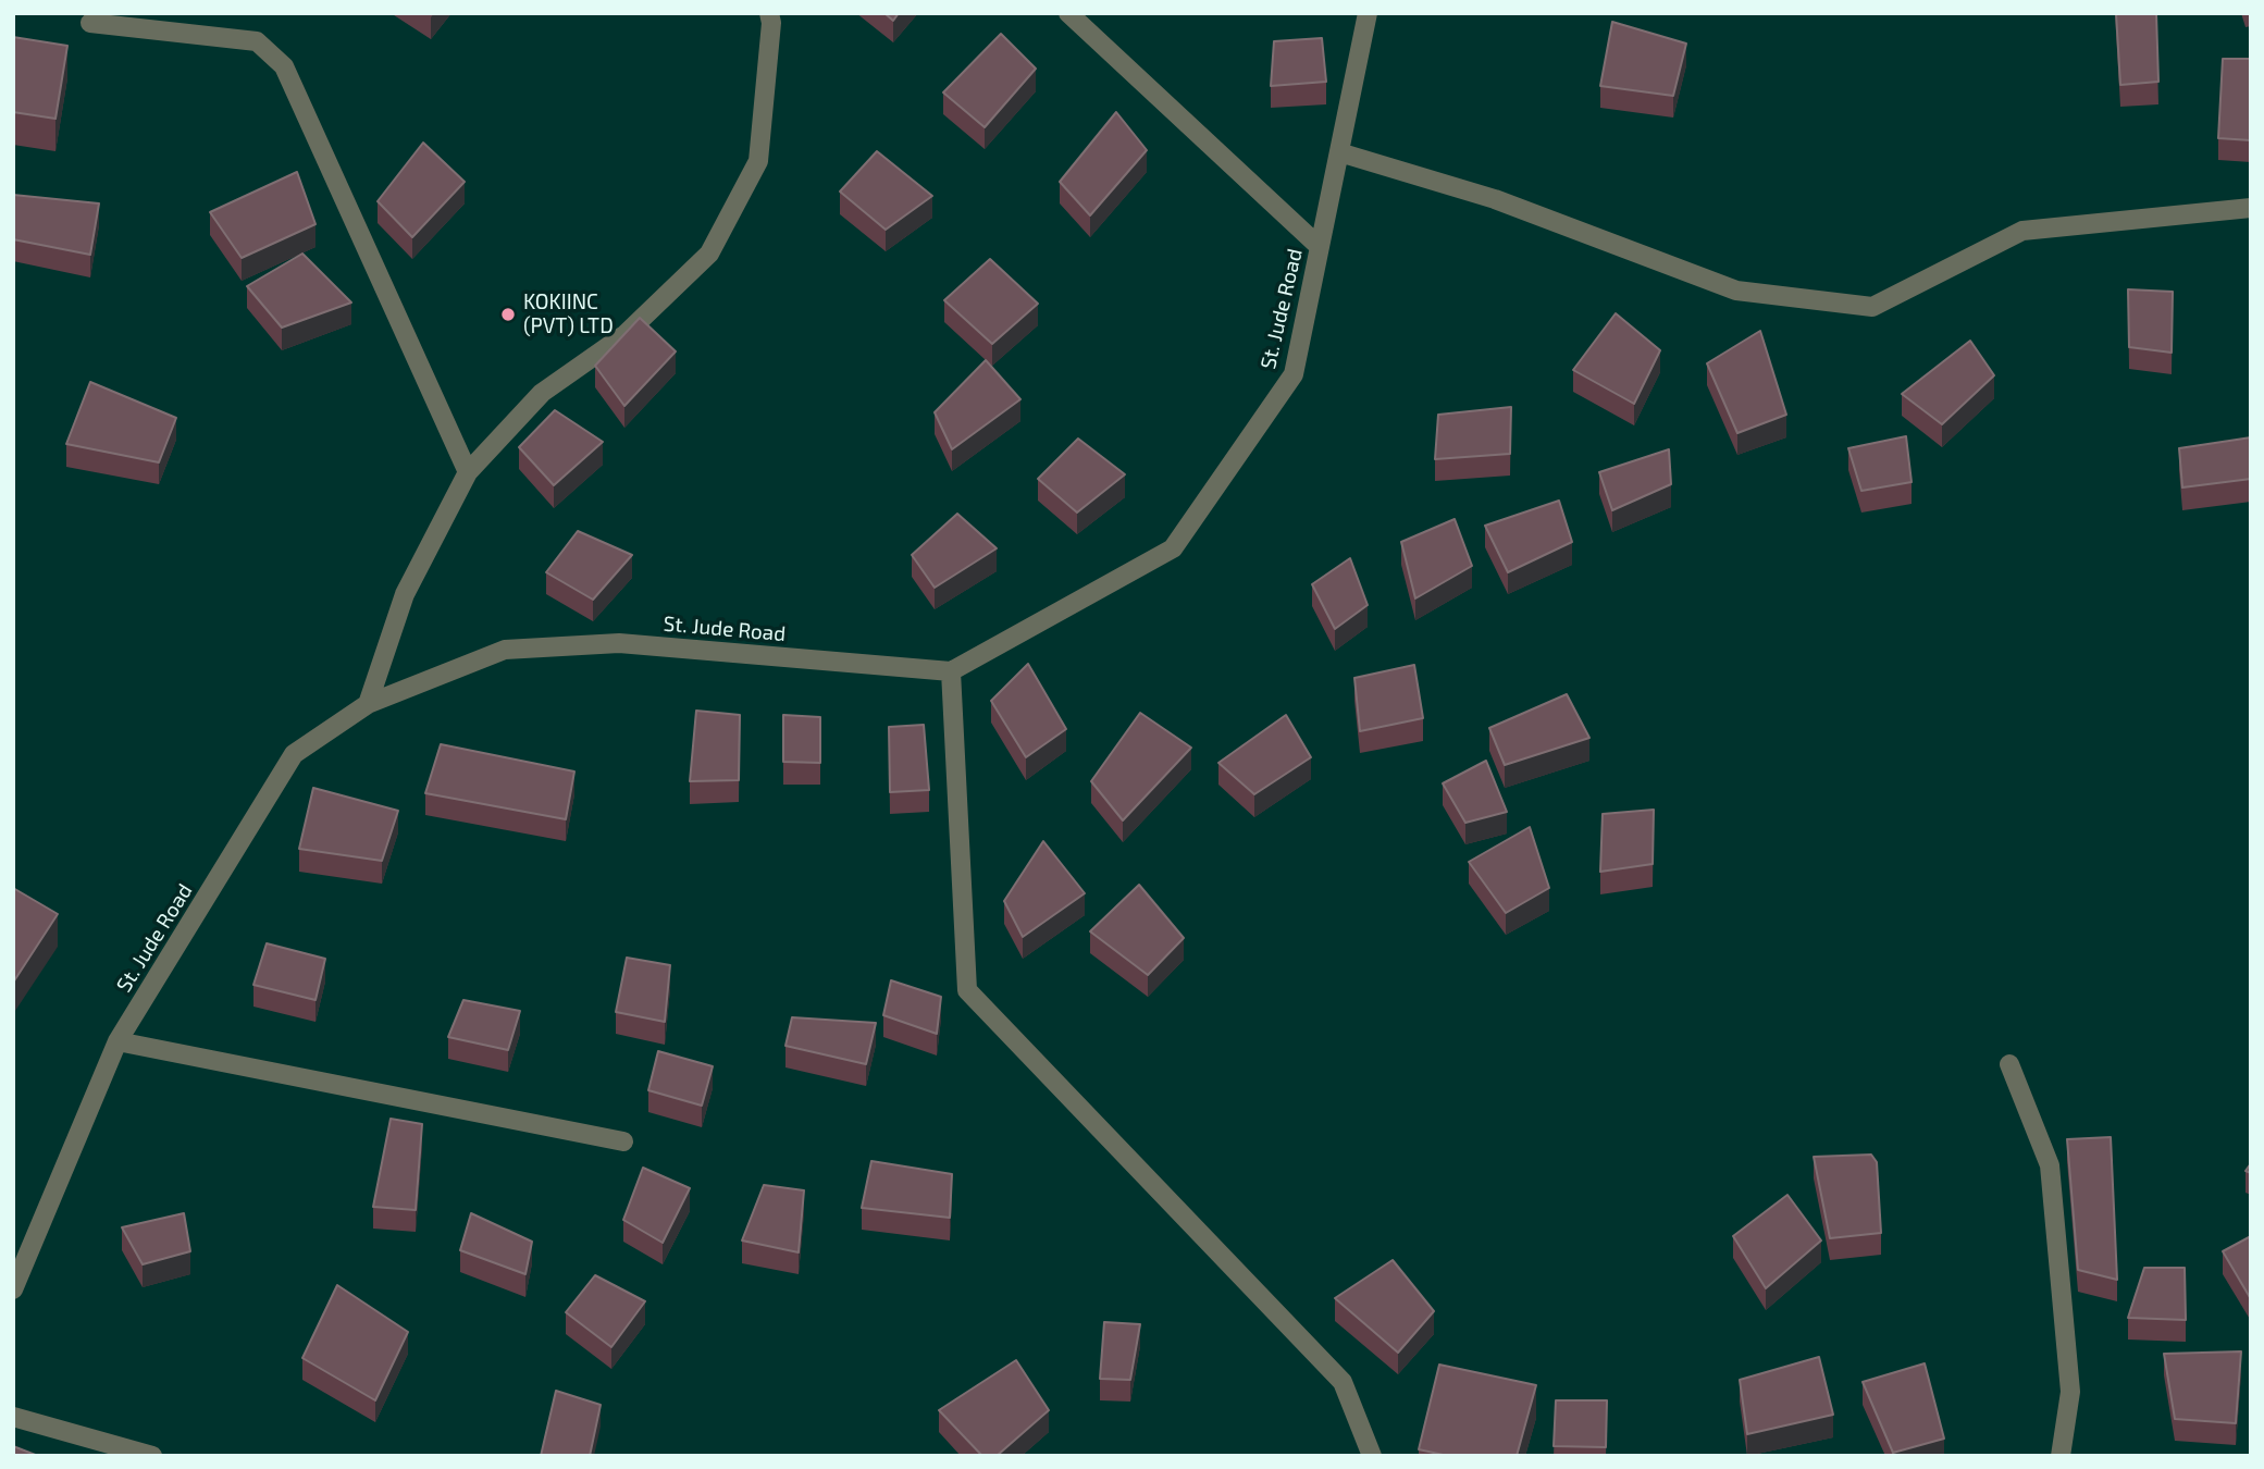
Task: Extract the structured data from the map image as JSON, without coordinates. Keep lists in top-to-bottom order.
{
  "streets": {
    "street": ["St. Jude Road"]
  },
  "places": ["KOKIINC (PVT) LTD"]
}
